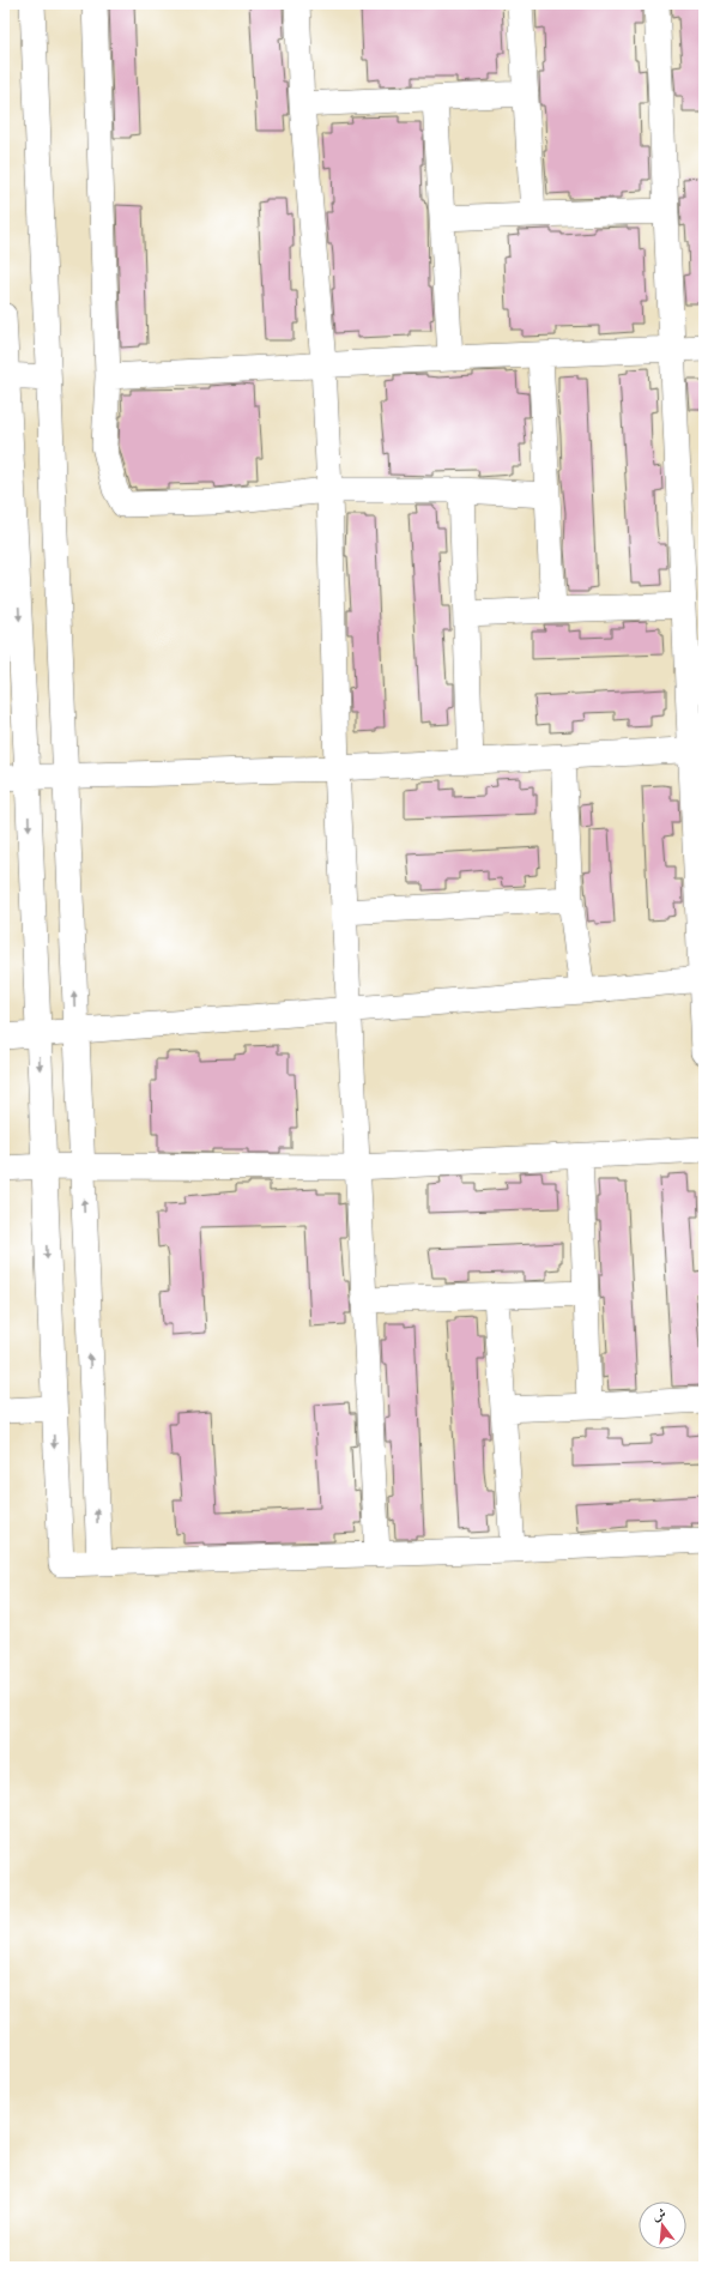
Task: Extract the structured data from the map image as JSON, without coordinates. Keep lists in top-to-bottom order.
{
  "north": "top"
}
